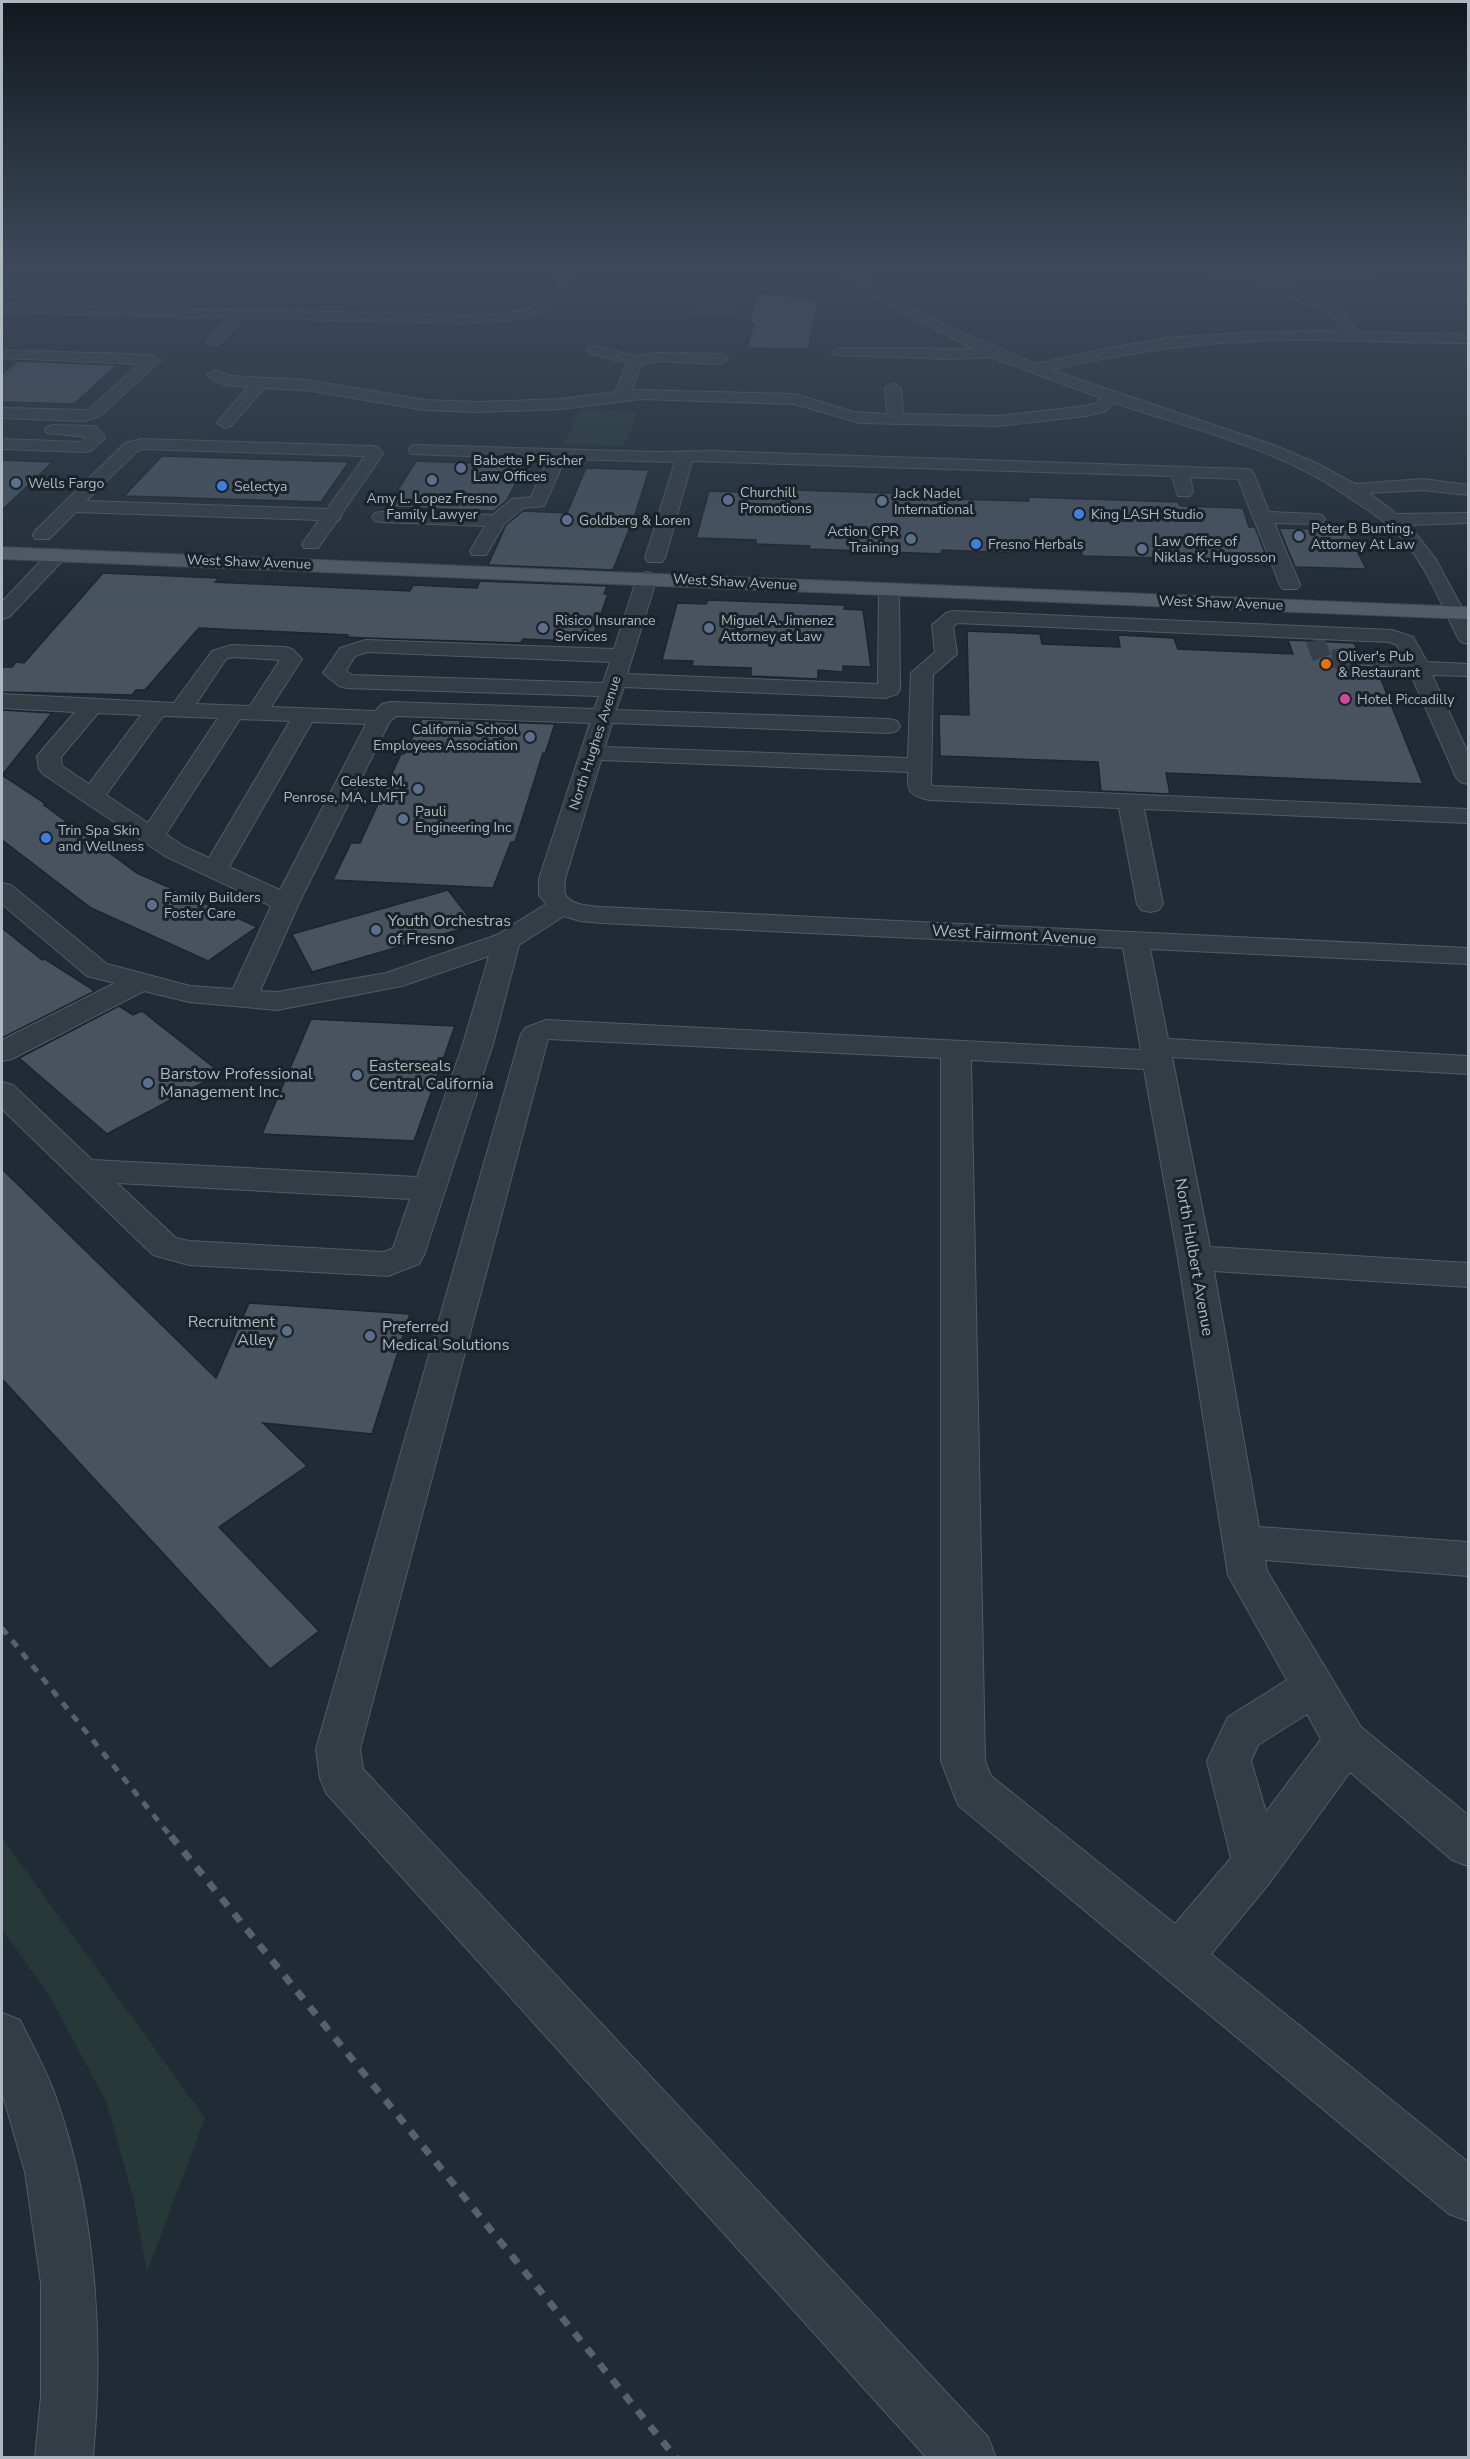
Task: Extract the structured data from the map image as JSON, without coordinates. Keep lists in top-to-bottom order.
{
  "streets": {
    "main road": ["West Shaw Avenue"],
    "street": ["North Hughes Avenue", "West Fairmont Avenue", "North Hulbert Avenue"]
  },
  "crossings": [
    ["West Shaw Avenue", "North Hughes Avenue"],
    ["North Hughes Avenue", "West Fairmont Avenue"],
    ["West Fairmont Avenue", "North Hulbert Avenue"]
  ],
  "places": [
    "Babette P Fischer Law Offices",
    "Amy L. Lopez Fresno Family Lawyer",
    "Wells Fargo",
    "Selectya",
    "Churchill Promotions",
    "Jack Nadel International",
    "King LASH Studio",
    "Goldberg & Loren",
    "Peter B Bunting, Attorney At Law",
    "Action CPR Training",
    "Fresno Herbals",
    "Law Office of Niklas K. Hugosson",
    "Risico Insurance Services",
    "Miguel A. Jimenez Attorney at Law",
    "Oliver's Pub & Restaurant",
    "Hotel Piccadilly",
    "California School Employees Association",
    "Celeste M. Penrose, MA, LMFT",
    "Pauli Engineering Inc",
    "Trin Spa Skin and Wellness",
    "Family Builders Foster Care",
    "Youth Orchestras of Fresno",
    "Easterseals Central California",
    "Barstow Professional Management Inc.",
    "Recruitment Alley",
    "Preferred Medical Solutions"
  ]
}
